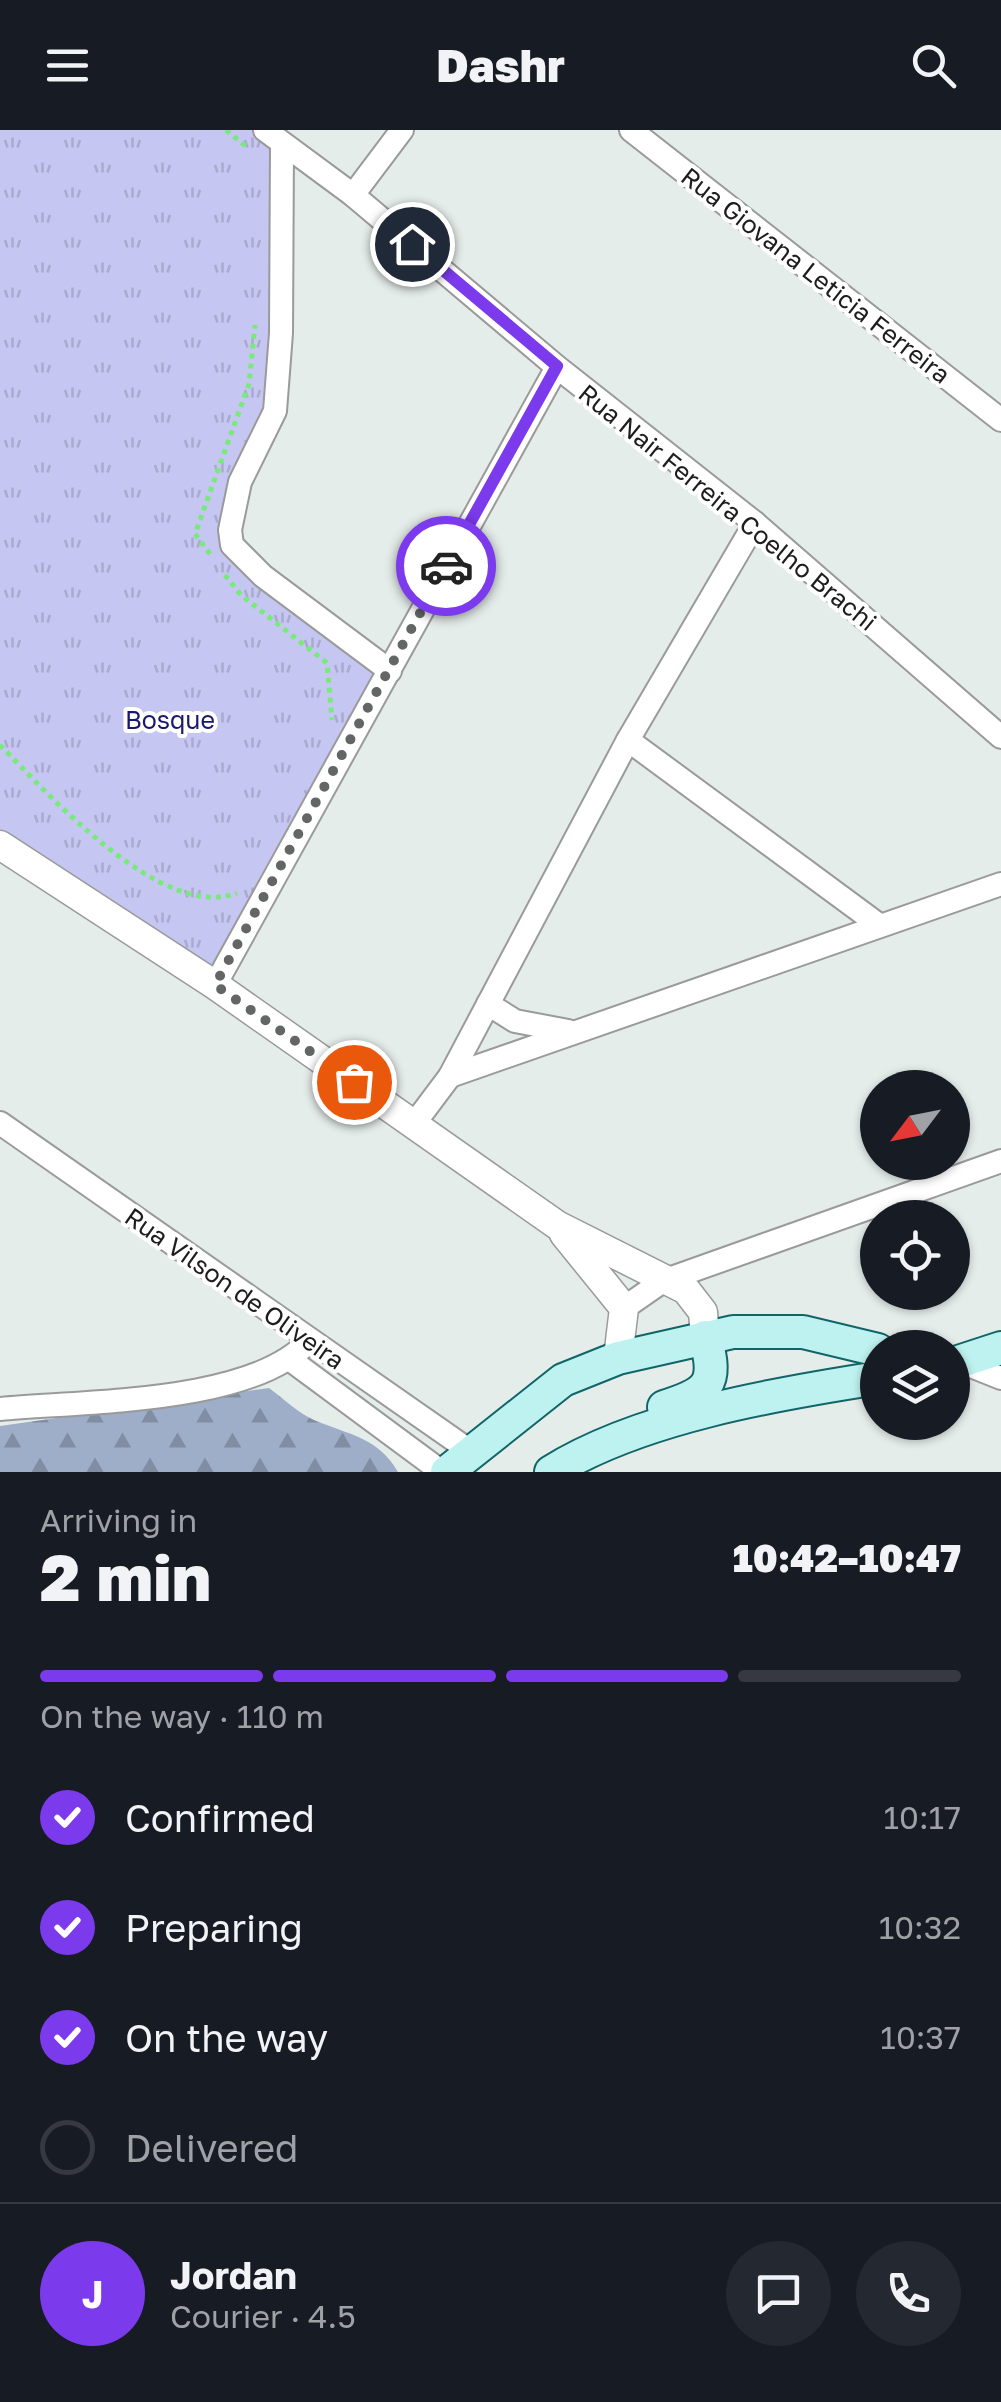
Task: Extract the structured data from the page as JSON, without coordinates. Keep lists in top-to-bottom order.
{
  "streets": {
    "street": ["Rua Giovana Leticia Ferreira", "Rua Nair Ferreira Coelho Brachi", "Rua Vilson de Oliveira"]
  },
  "parks": ["Bosque"],
  "north": "bottom left",
  "page": {
    "header": "Dashr",
    "heading": ["2 min", "Arriving in", "10:42–10:47"],
    "panel": ["Jordan", "Courier · 4.5"],
    "bar": "On the way · 110 m",
    "list": [
      ["Confirmed", "10:17"],
      ["Preparing", "10:32"],
      ["On the way", "10:37"],
      "Delivered"
    ],
    "round": "J"
  }
}
